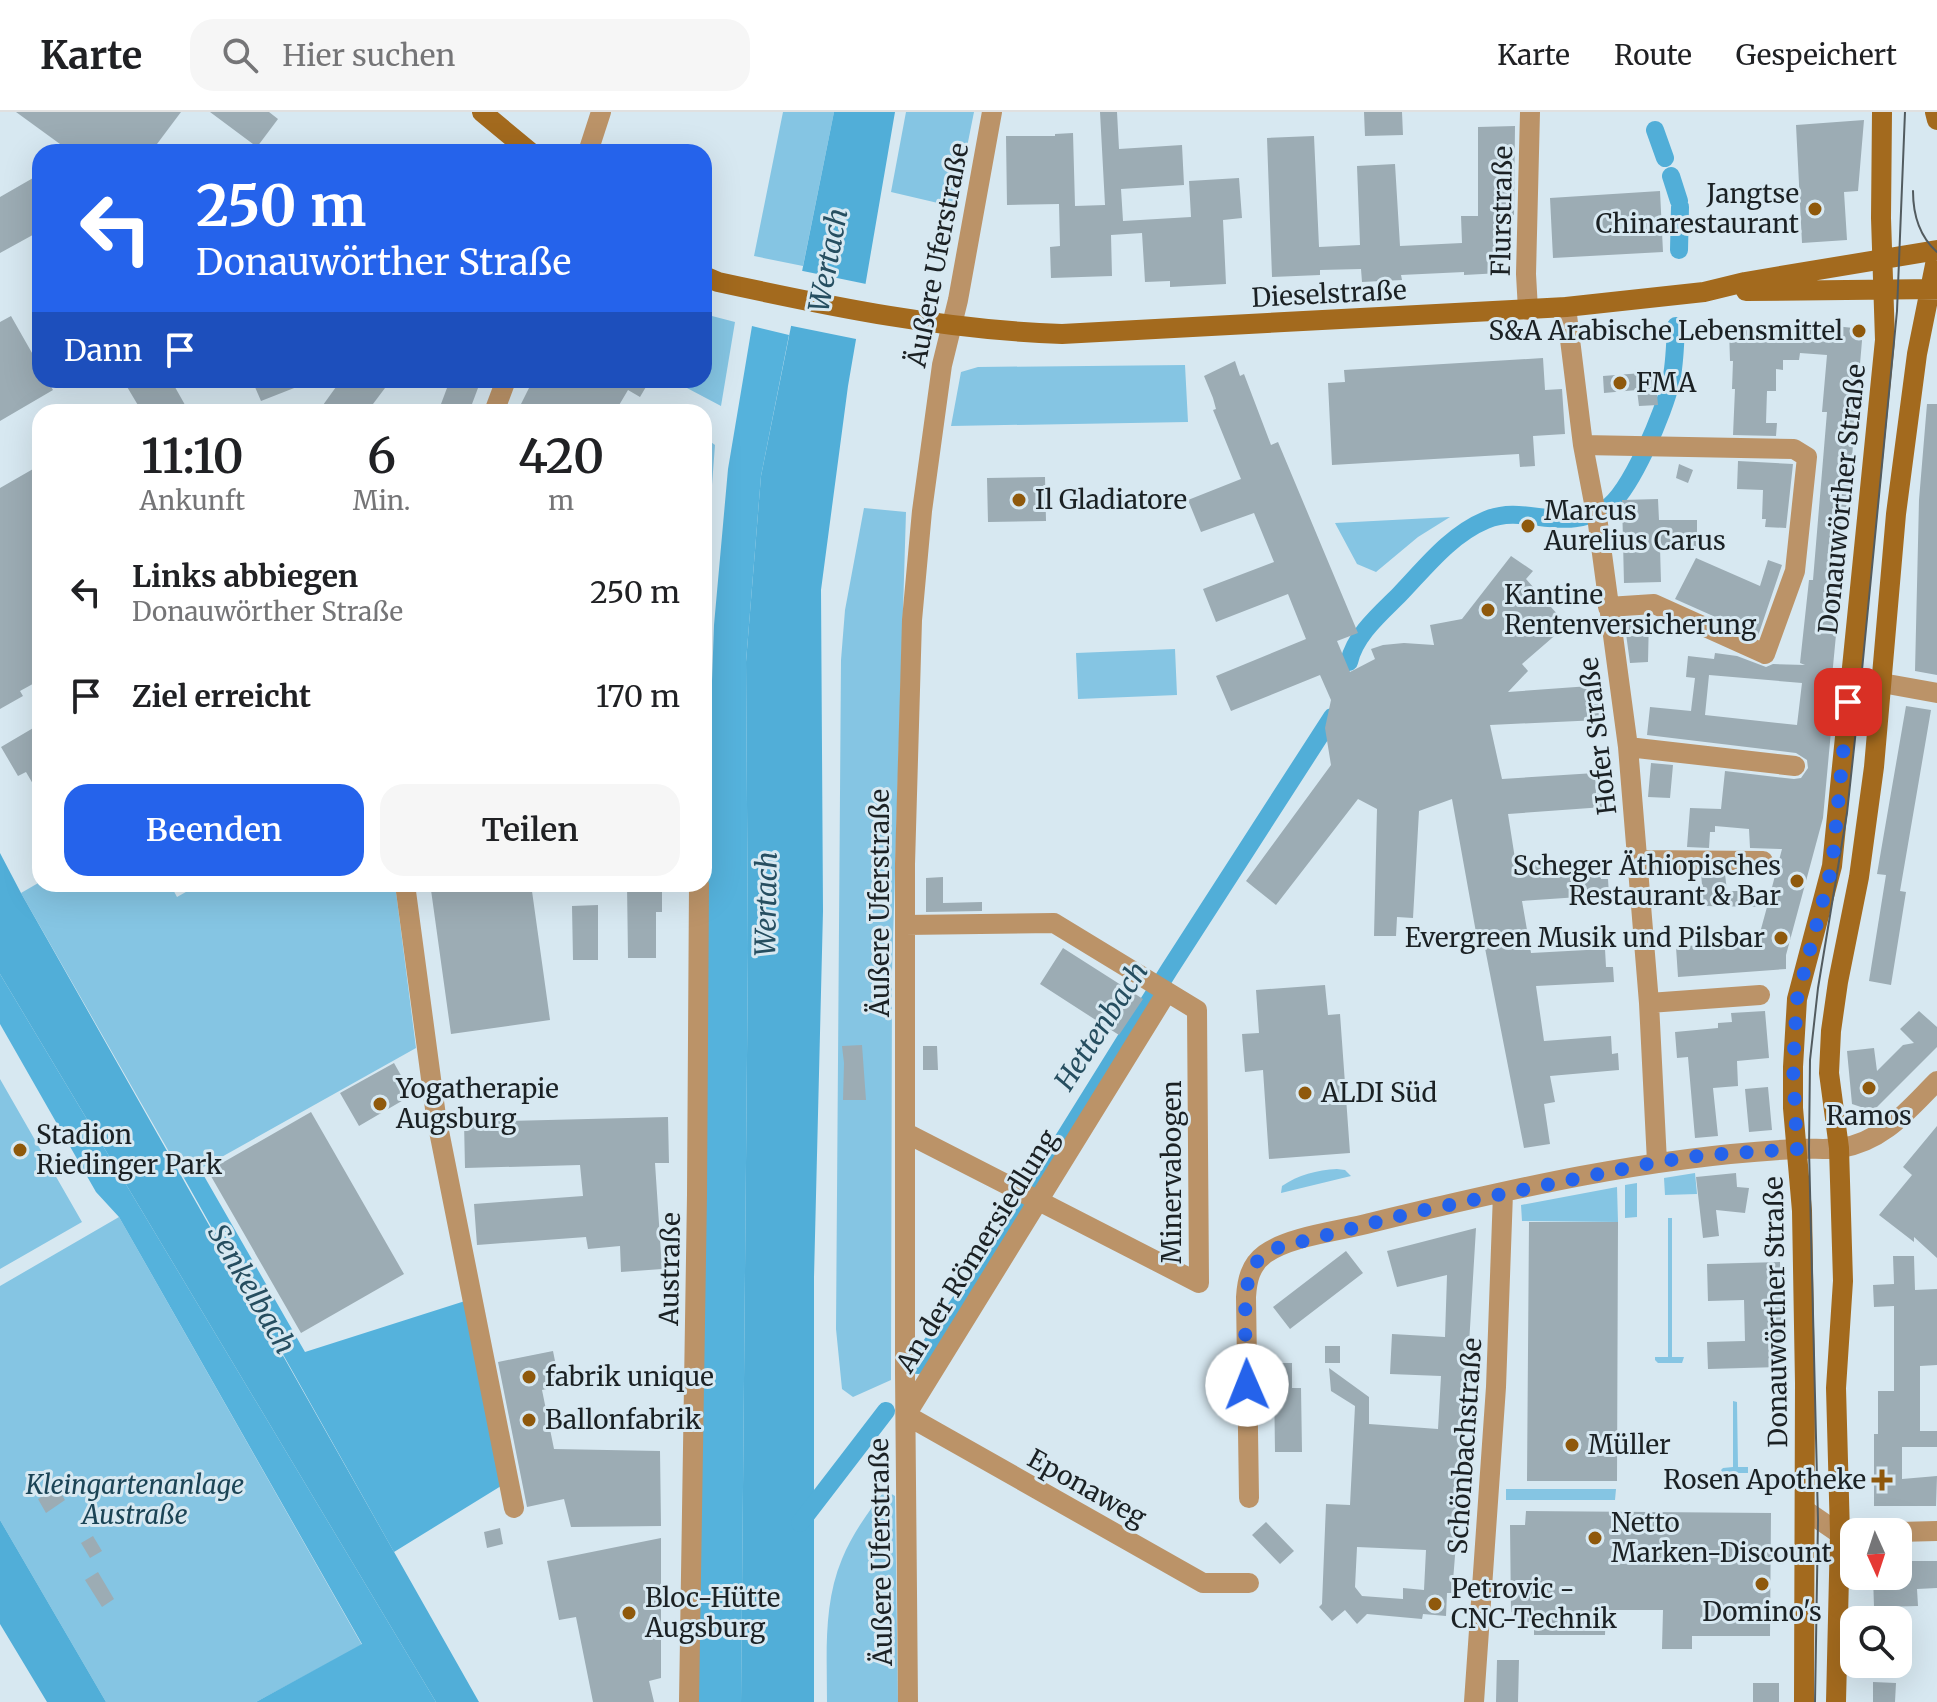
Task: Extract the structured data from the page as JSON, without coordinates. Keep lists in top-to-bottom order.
{
  "streets": {
    "main road": ["Dieselstraße", "Donauwörther Straße"],
    "street": [
      "Flurstraße",
      "Äußere Uferstraße",
      "Hofer Straße",
      "Minervabogen",
      "An der Römersiedlung",
      "Austraße",
      "Schönbachstraße",
      "Eponaweg"
    ]
  },
  "crossings": [
    ["Flurstraße", "Dieselstraße"],
    ["Äußere Uferstraße", "Dieselstraße"],
    ["Äußere Uferstraße", "An der Römersiedlung"],
    ["Äußere Uferstraße", "Eponaweg"],
    ["Dieselstraße", "Donauwörther Straße"],
    ["Dieselstraße", "Hofer Straße"],
    ["Minervabogen", "An der Römersiedlung"],
    ["An der Römersiedlung", "Eponaweg"]
  ],
  "water": ["Wertach", "Hettenbach", "Senkelbach"],
  "parks": ["Kleingartenanlage Austraße"],
  "places": {
    "other": [
      "Jangtse Chinarestaurant",
      "S&A Arabische Lebensmittel",
      "FMA",
      "Il Gladiatore",
      "Marcus Aurelius Carus",
      "Kantine Rentenversicherung",
      "Scheger Äthiopisches Restaurant & Bar",
      "Evergreen Musik und Pilsbar",
      "Ramos",
      "ALDI Süd",
      "Yogatherapie Augsburg",
      "Stadion Riedinger Park",
      "fabrik unique",
      "Ballonfabrik",
      "Müller",
      "Netto Marken-Discount",
      "Domino's",
      "Petrovic - CNC-Technik",
      "Bloc-Hütte Augsburg"
    ],
    "health": ["Rosen Apotheke"]
  },
  "north": "bottom",
  "page": {
    "header": "Karte",
    "search": "Hier suchen",
    "nav": ["Karte", "Route", "Gespeichert"],
    "turn": ["250 m", "Donauwörther Straße"],
    "then": "Dann",
    "eta": [
      "11:10",
      "Ankunft",
      "6",
      "Min.",
      "420",
      "m"
    ],
    "list": [
      {
        "name": "Links abbiegen",
        "note": "Donauwörther Straße",
        "value": "250 m"
      },
      {
        "name": "Ziel erreicht",
        "value": "170 m"
      }
    ],
    "buttons": ["Beenden", "Teilen"]
  }
}
